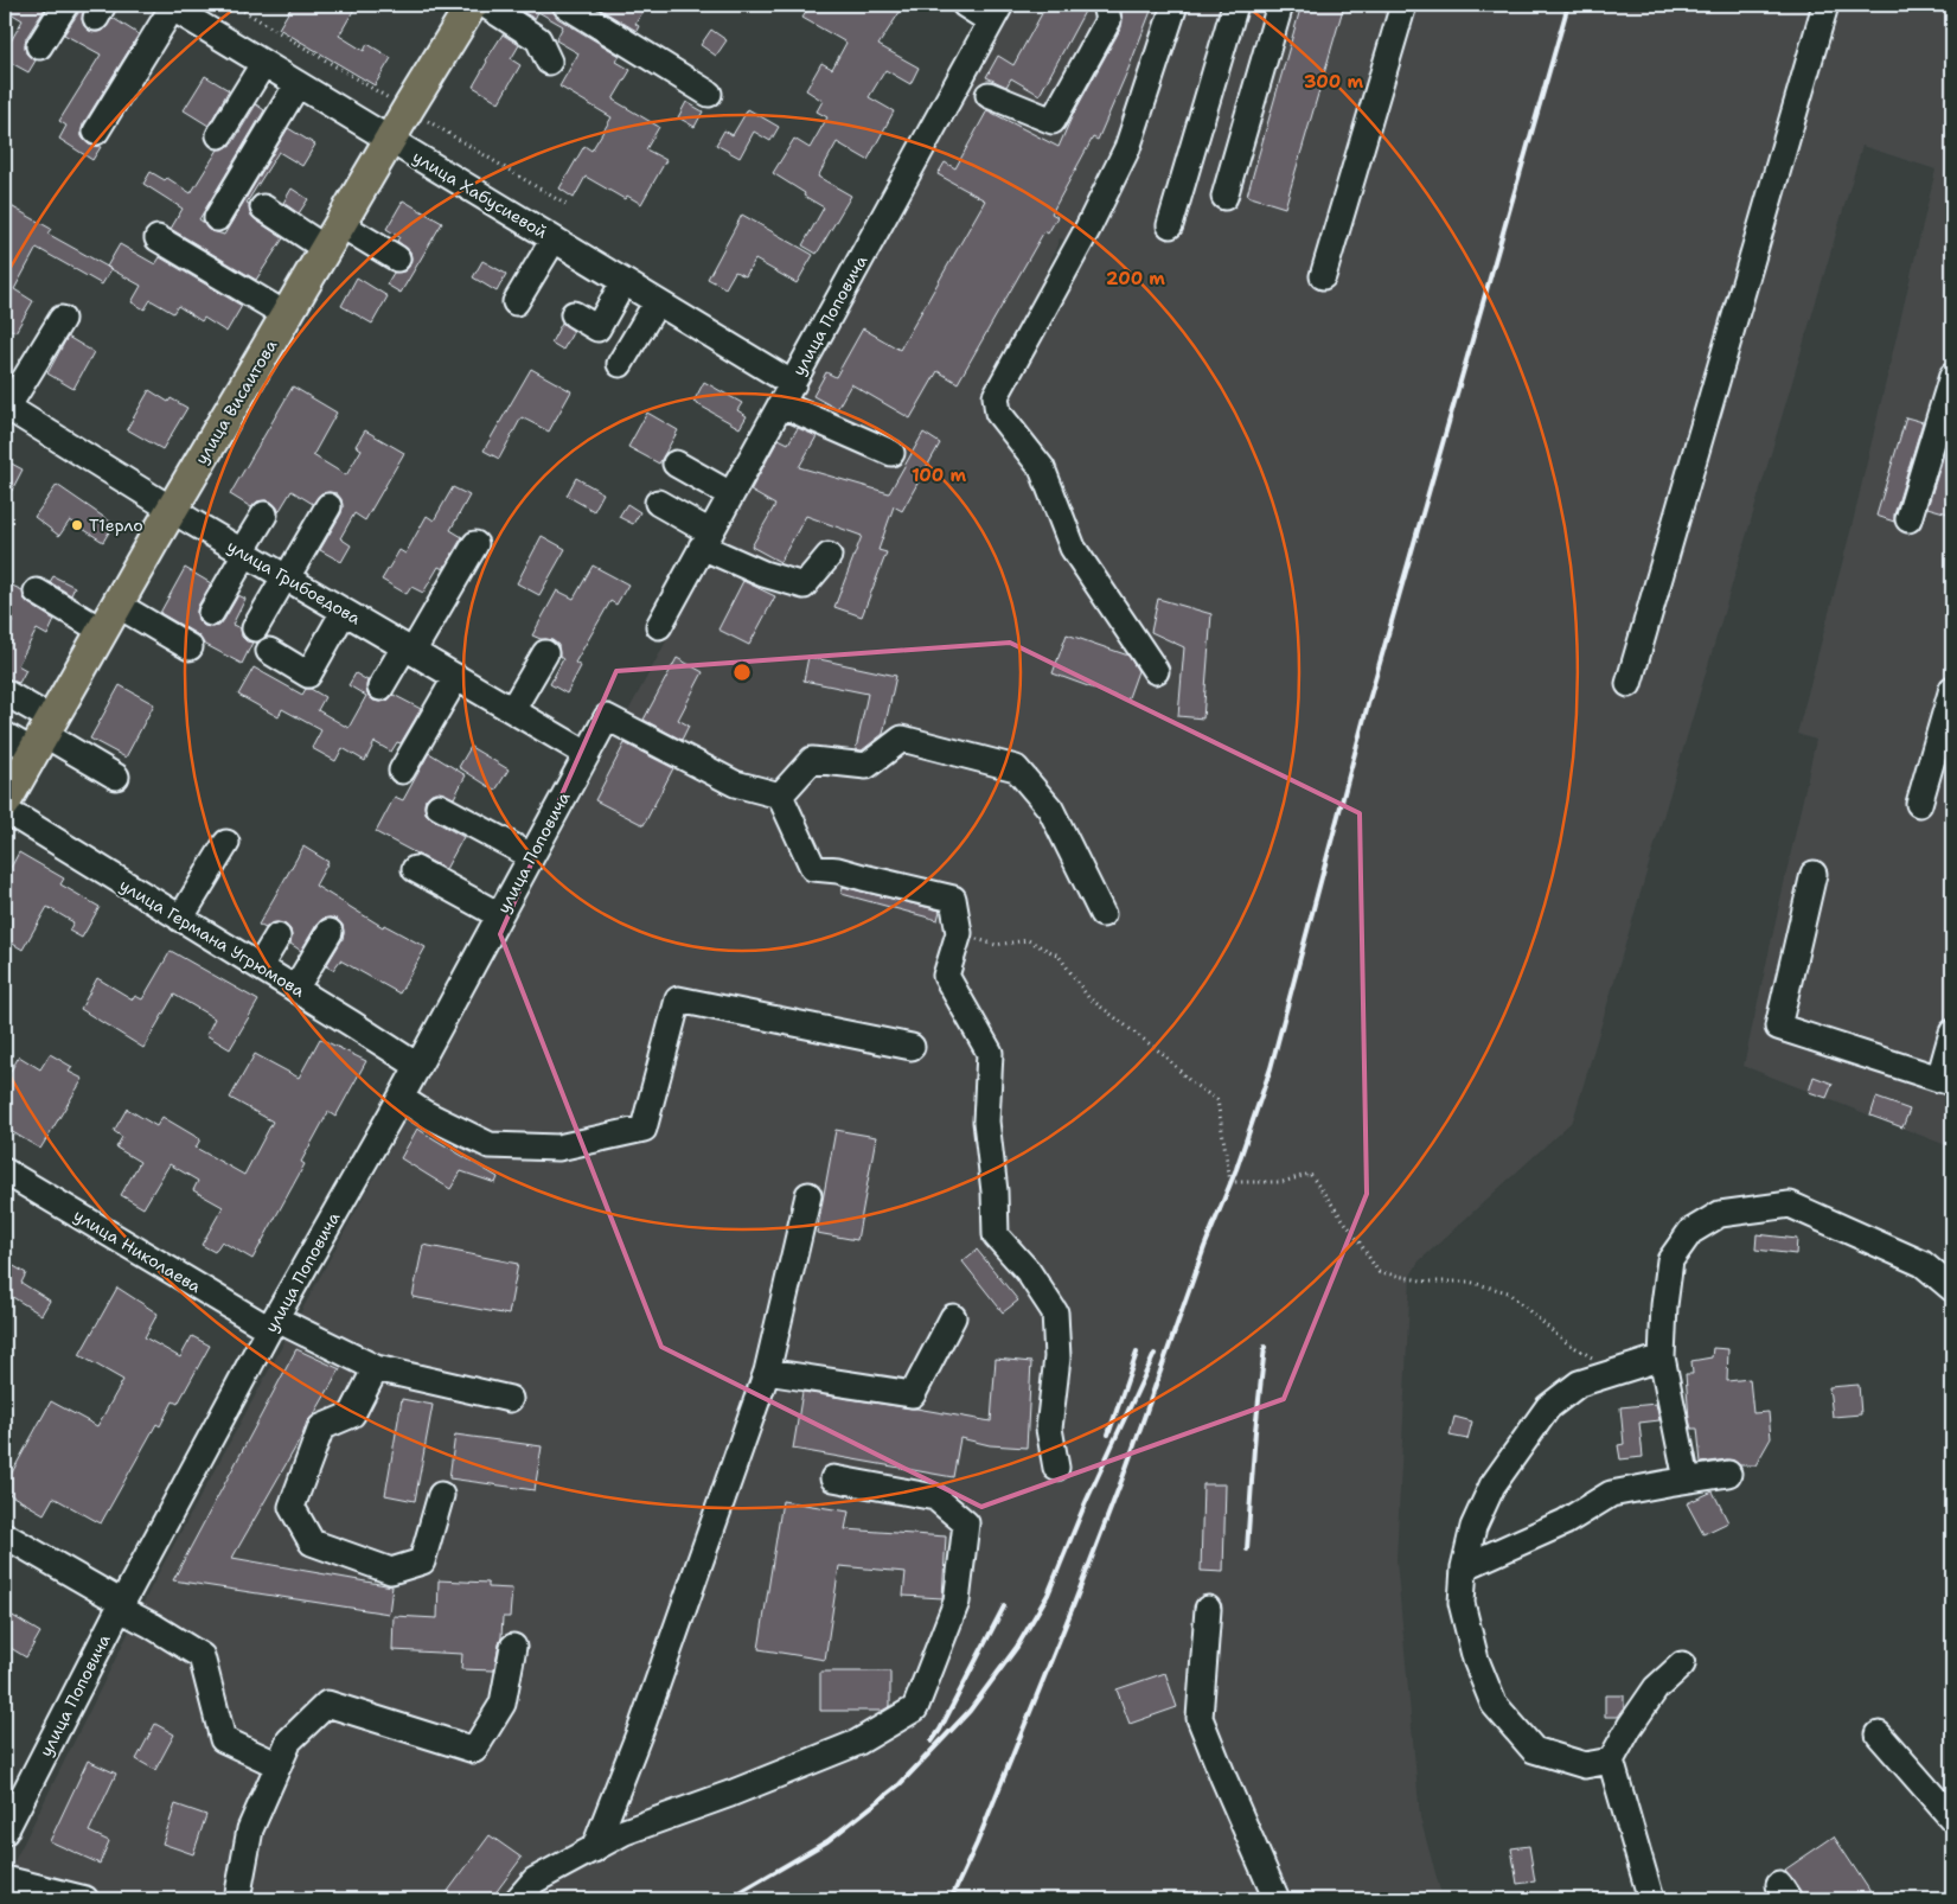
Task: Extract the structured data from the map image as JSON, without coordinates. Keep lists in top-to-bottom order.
{
  "streets": {
    "main road": ["улица Висаитова"],
    "street": [
      "улица Хабусиевой",
      "улица Поповича",
      "улица Грибоедова",
      "улица Германа Угрюмова",
      "улица Николаева"
    ]
  },
  "crossings": [
    ["улица Хабусиевой", "улица Поповича"],
    ["улица Хабусиевой", "улица Висаитова"],
    ["улица Поповича", "улица Грибоедова"],
    ["улица Поповича", "улица Германа Угрюмова"],
    ["улица Поповича", "улица Николаева"],
    ["улица Висаитова", "улица Грибоедова"]
  ],
  "places": ["Т1ерло"],
  "rings": ["300 m", "200 m", "100 m"]
}
